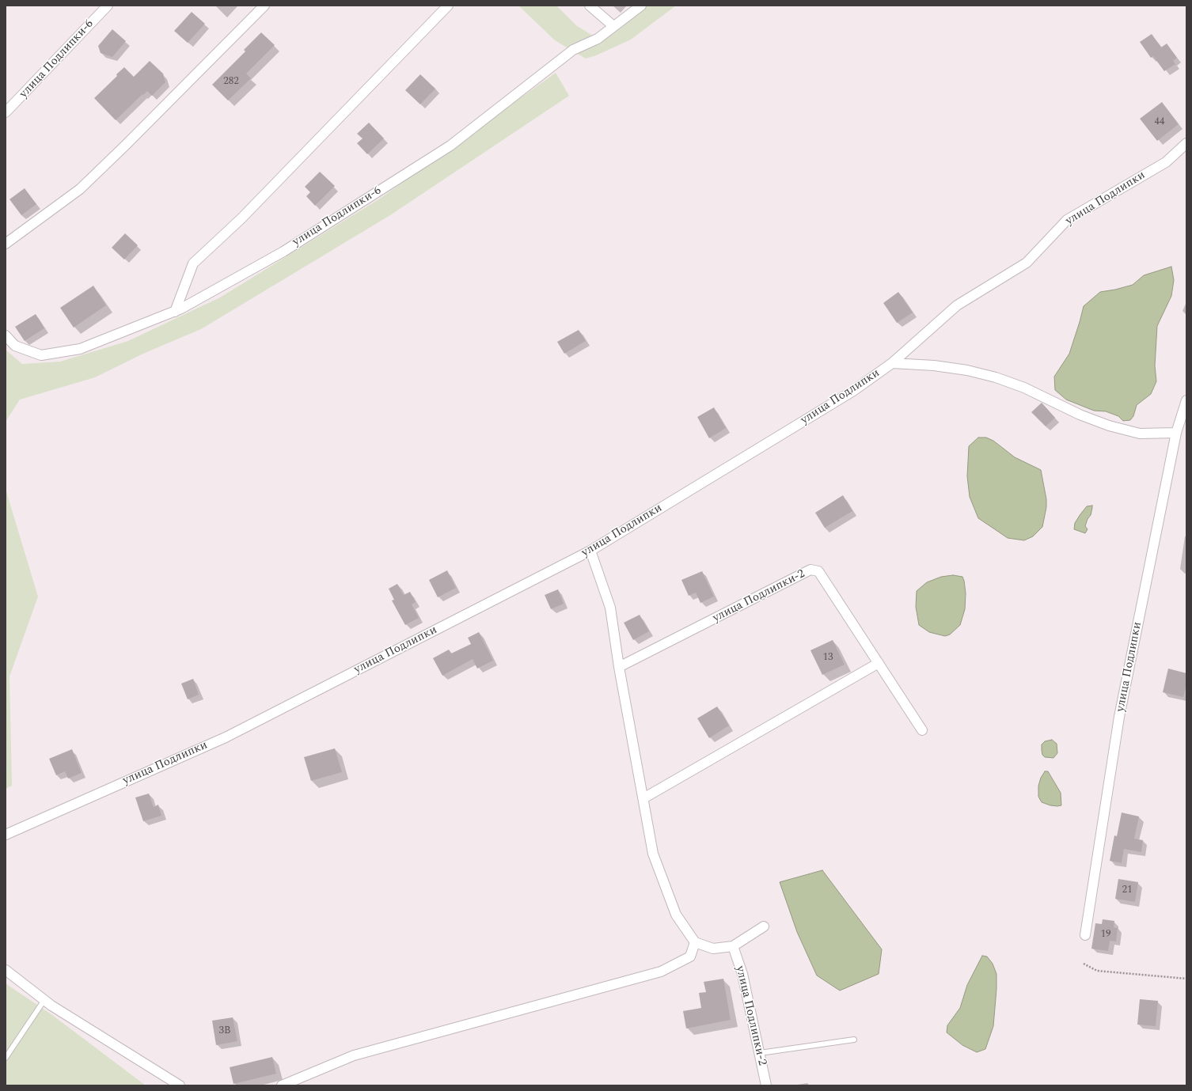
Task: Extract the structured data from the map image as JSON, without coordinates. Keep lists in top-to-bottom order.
{
  "streets": {
    "street": ["улица Подлипки-6", "улица Подлипки", "улица Подлипки-2"]
  },
  "house_numbers": [
    "282",
    "44",
    "13",
    "21",
    "19",
    "3В"
  ]
}
